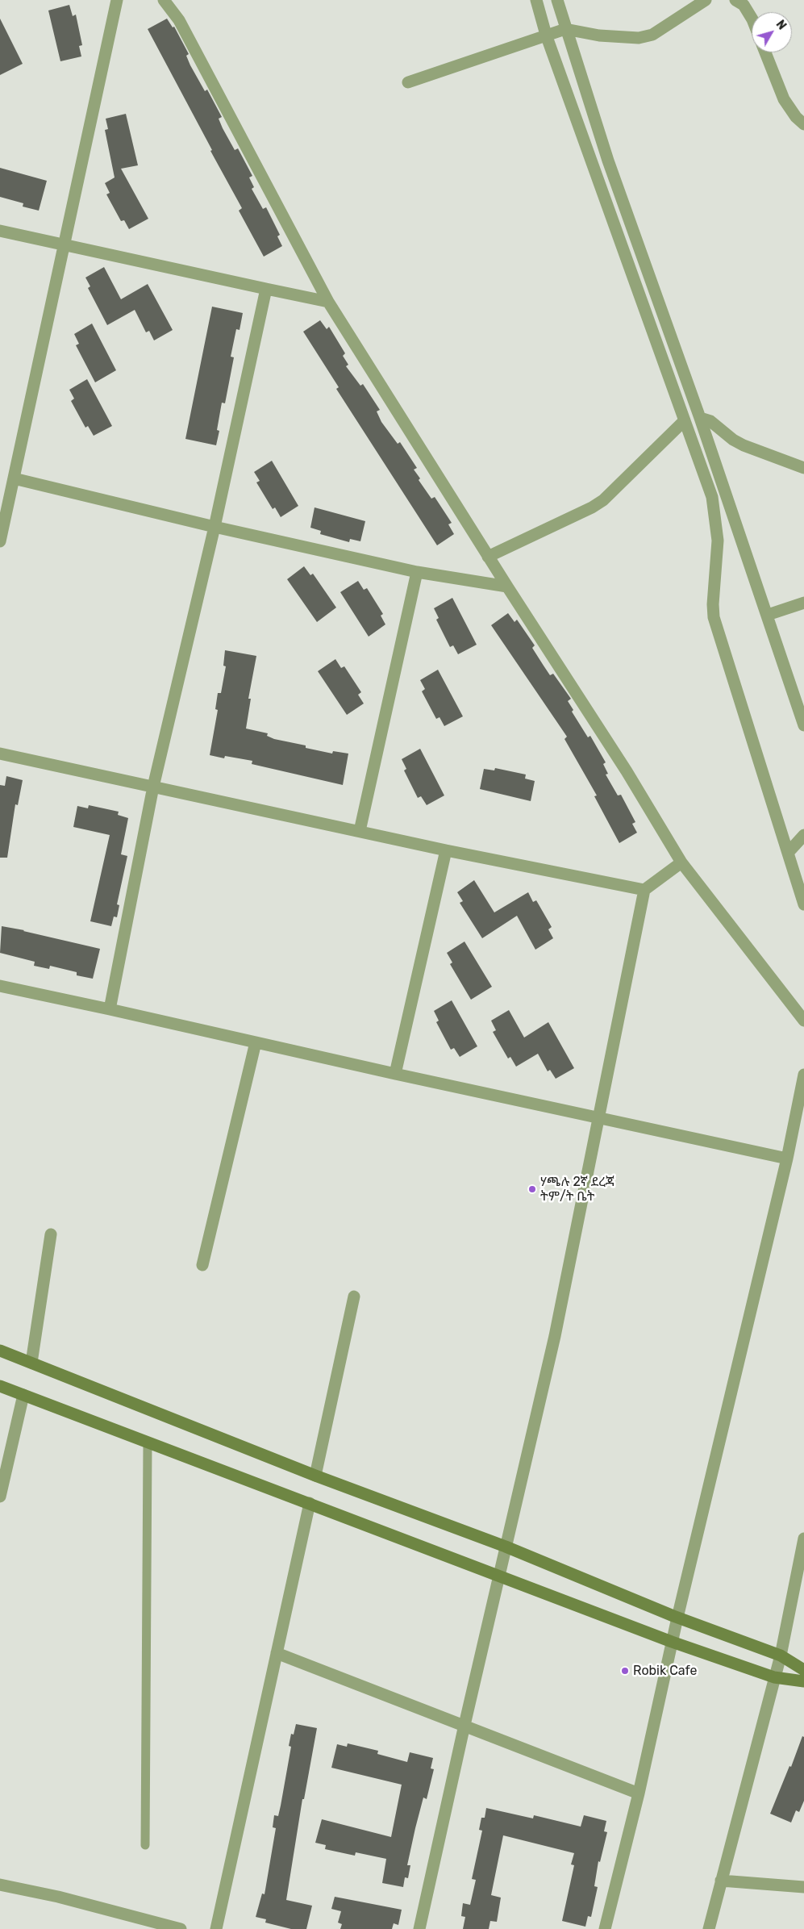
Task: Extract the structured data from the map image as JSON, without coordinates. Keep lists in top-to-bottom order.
{
  "places": ["ሃጫሉ 2ኛ ደረጃ ትም/ት ቤት", "Robik Cafe"],
  "north": "top right"
}
